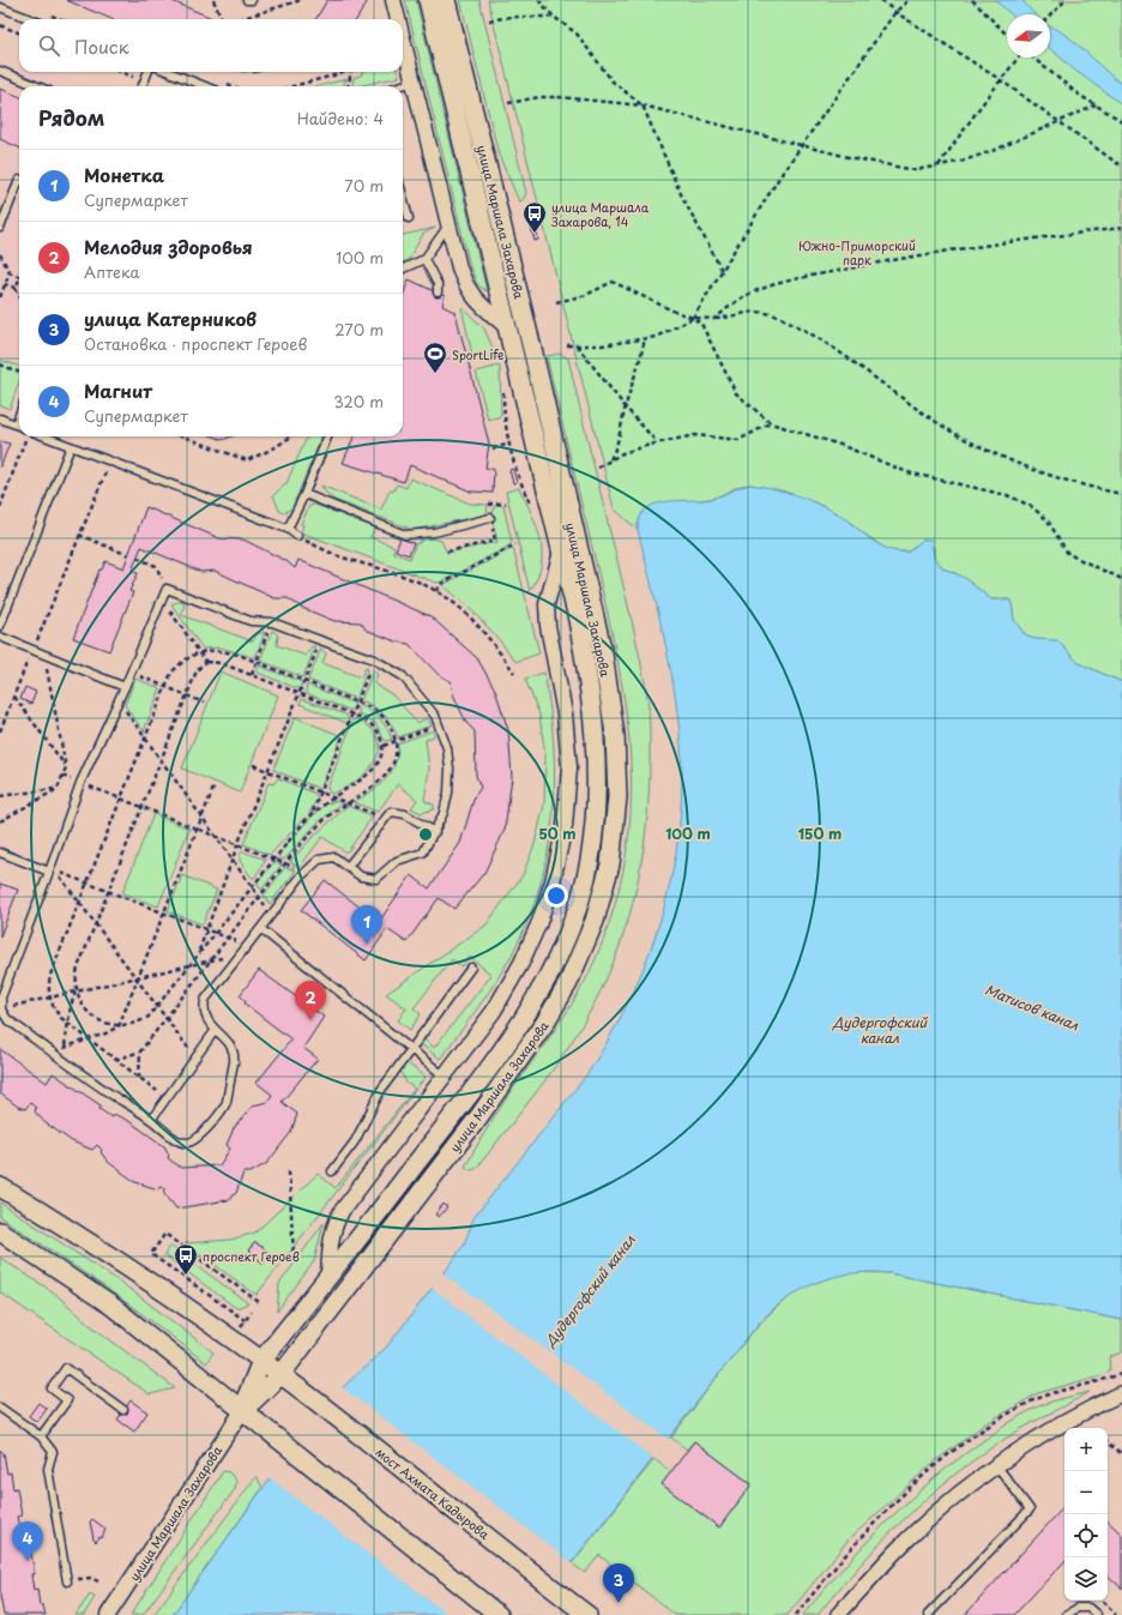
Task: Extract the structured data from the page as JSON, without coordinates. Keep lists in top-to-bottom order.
{
  "streets": {
    "street": ["улица Маршала Захарова", "мост Ахмата Кадырова"]
  },
  "crossings": [
    ["улица Маршала Захарова", "мост Ахмата Кадырова"]
  ],
  "water": ["Матисов канал", "Дудергофский канал"],
  "parks": ["Южно-Приморский парк"],
  "places": {
    "bus stop": ["улица Маршала Захарова, 14", "проспект Героев"],
    "sports": ["SportLife"]
  },
  "north": "left",
  "page": {
    "search": "Поиск",
    "heading": ["Рядом", "Найдено: 4"],
    "list": [
      {
        "mark": "1",
        "name": "Монетка",
        "note": "Супермаркет",
        "value": "70 m"
      },
      {
        "mark": "2",
        "name": "Мелодия здоровья",
        "note": "Аптека",
        "value": "100 m"
      },
      {
        "mark": "3",
        "name": "улица Катерников",
        "note": "Остановка · проспект Героев",
        "value": "270 m"
      },
      {
        "mark": "4",
        "name": "Магнит",
        "note": "Супермаркет",
        "value": "320 m"
      }
    ],
    "pins": [
      "1",
      "2",
      "4",
      "3"
    ],
    "map_buttons": ["+", "−"]
  },
  "rings": ["50 m", "100 m", "150 m"]
}
